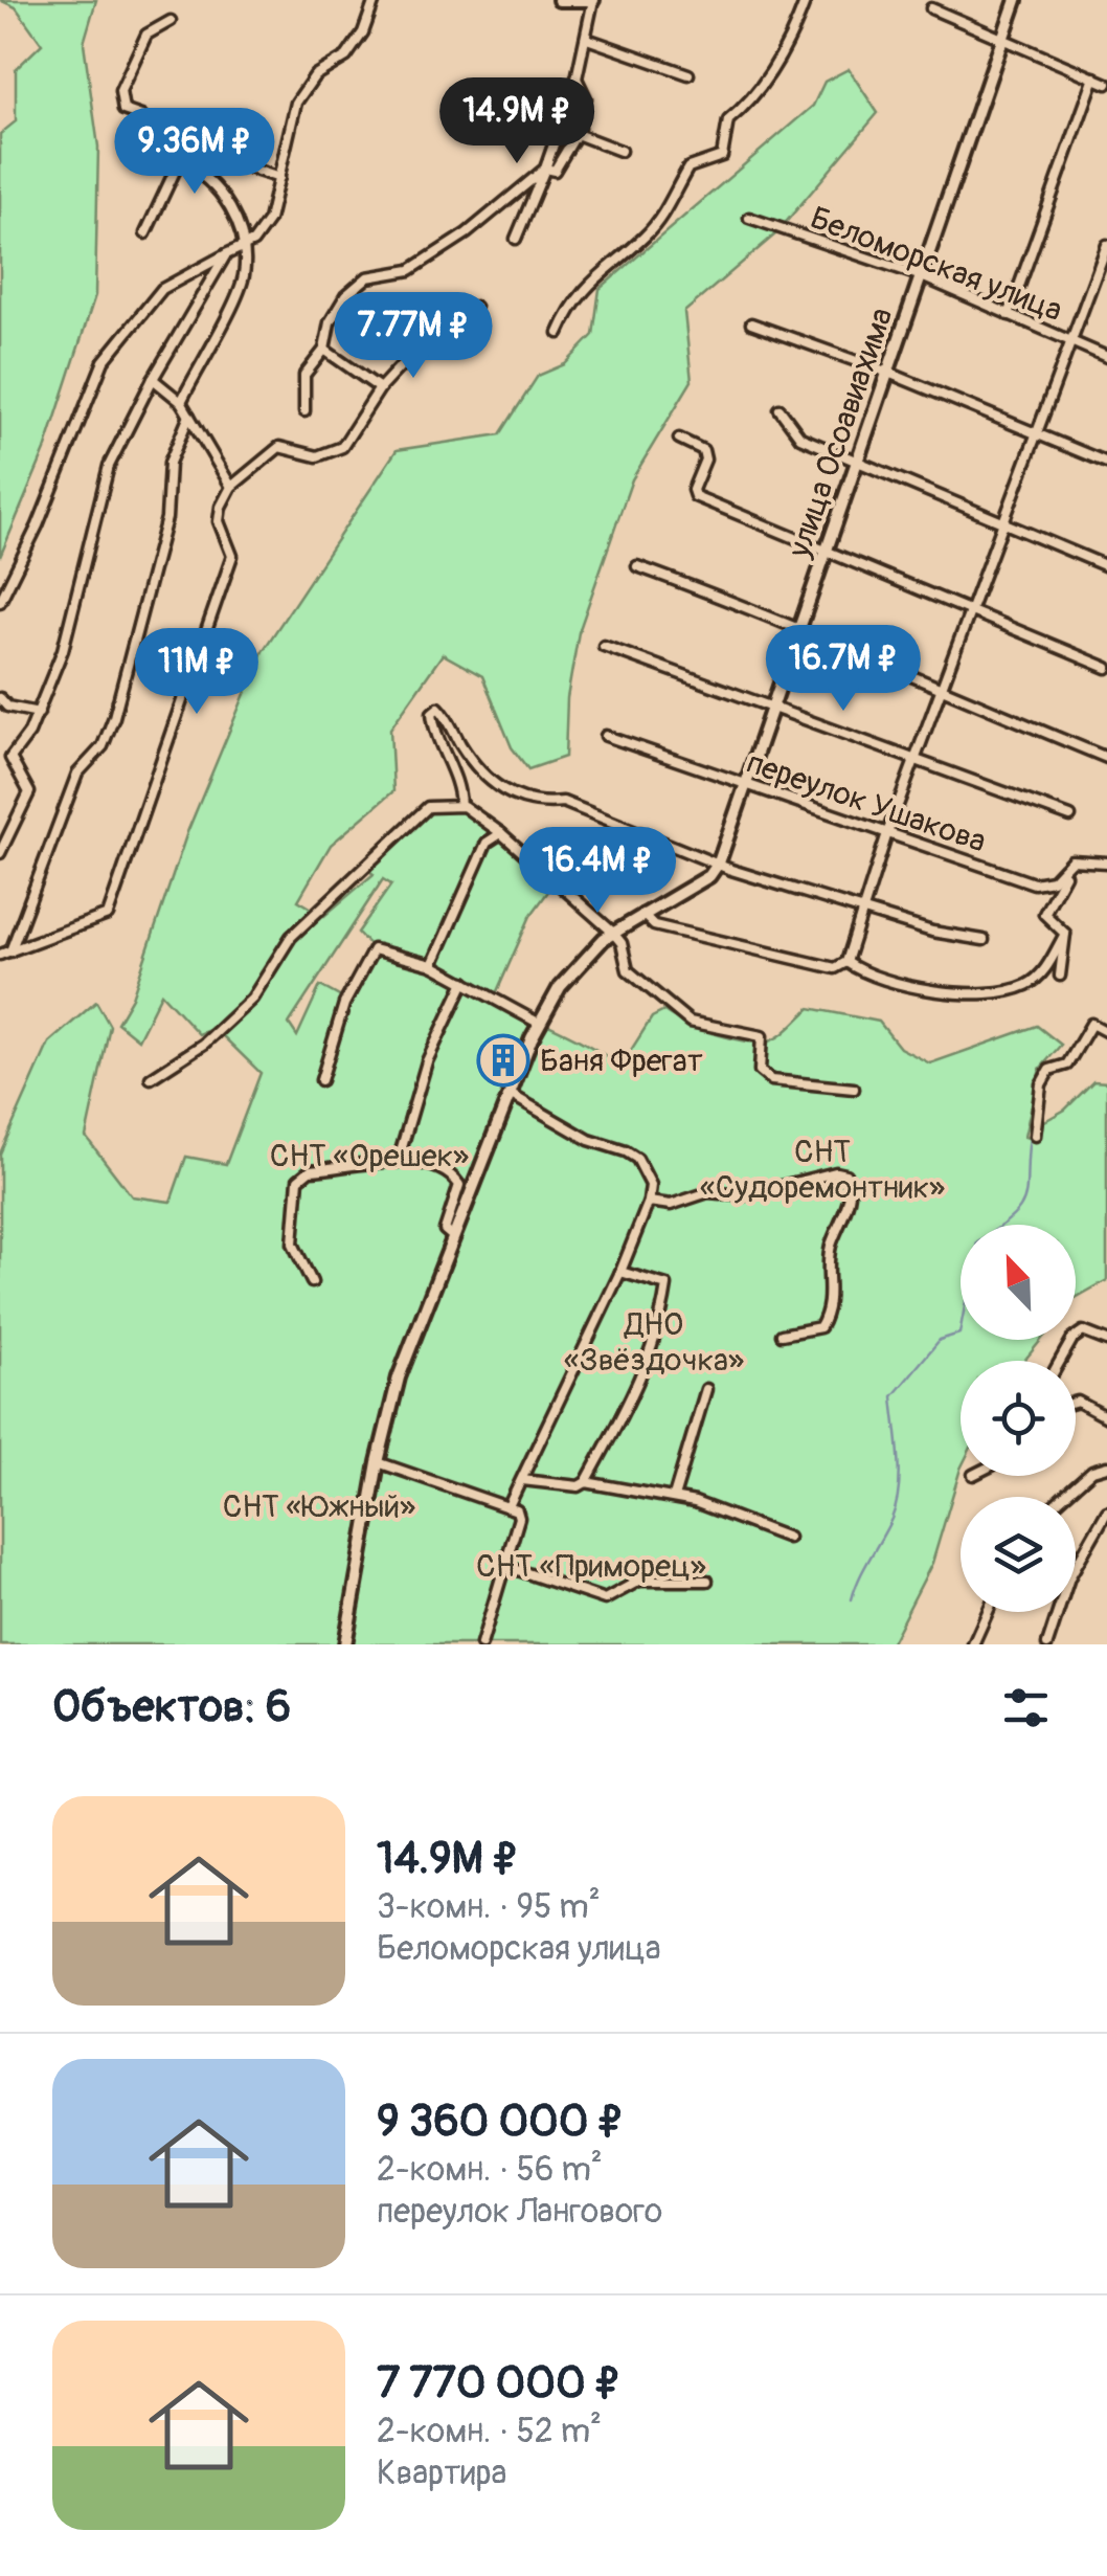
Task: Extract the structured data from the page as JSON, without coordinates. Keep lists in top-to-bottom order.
{
  "streets": {
    "street": ["Беломорская улица", "улица Осоавиахима", "переулок Ушакова"]
  },
  "crossings": [
    ["Беломорская улица", "улица Осоавиахима"],
    ["улица Осоавиахима", "переулок Ушакова"]
  ],
  "parks": [
    "СНТ «Судоремонтник»",
    "СНТ «Орешек»",
    "ДНО «Звёздочка»",
    "СНТ «Южный»",
    "СНТ «Приморец»"
  ],
  "places": {
    "building": ["Баня Фрегат"]
  },
  "north": "top left",
  "page": {
    "price": [
      "14.9M ₽",
      "9.36M ₽",
      "7.77M ₽",
      "16.7M ₽",
      "11M ₽",
      "16.4M ₽"
    ],
    "heading": "Объектов: 6",
    "list": [
      {
        "name": "14.9M ₽",
        "note": "3-комн. · 95 m² · Беломорская улица"
      },
      {
        "name": "9 360 000 ₽",
        "note": "2-комн. · 56 m² · переулок Лангового"
      },
      {
        "name": "7 770 000 ₽",
        "note": "2-комн. · 52 m² · Квартира"
      }
    ]
  }
}
